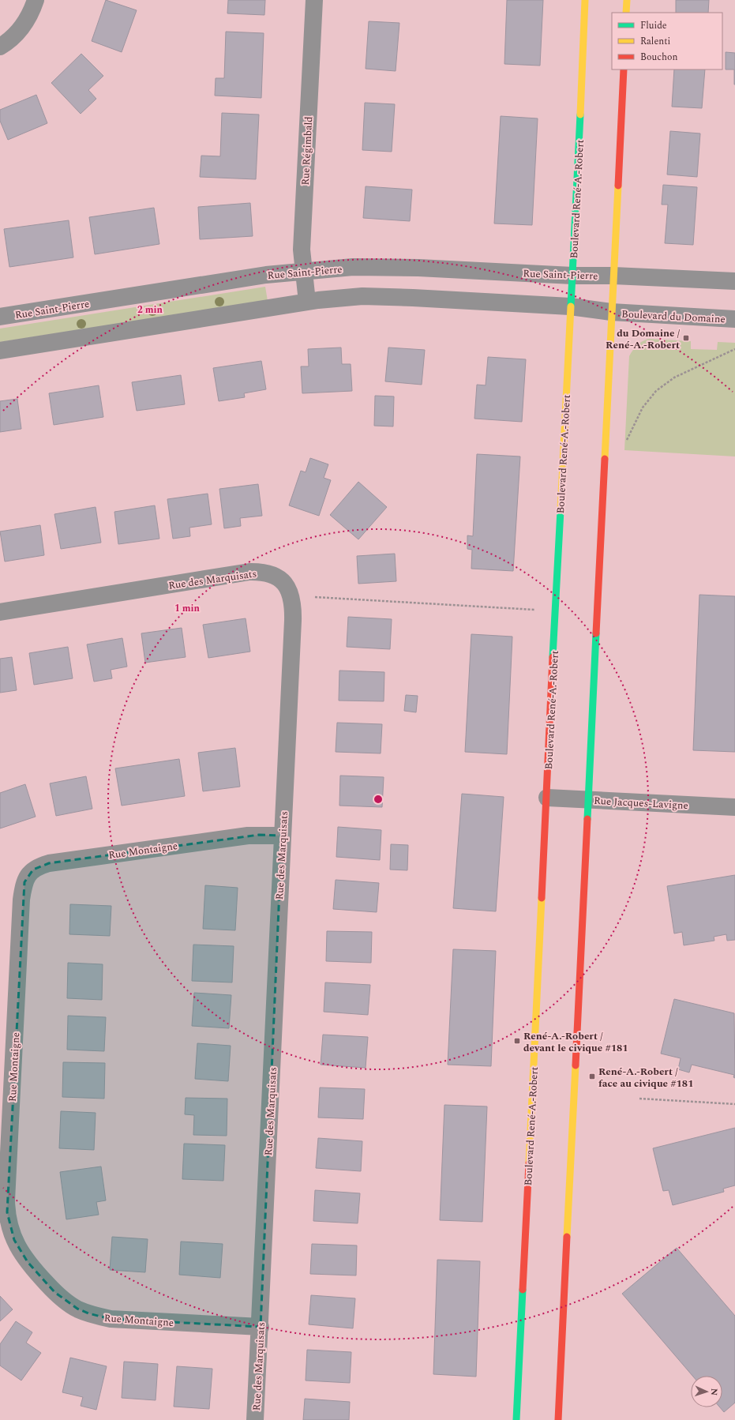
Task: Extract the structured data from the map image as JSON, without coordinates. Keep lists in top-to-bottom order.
{
  "streets": {
    "street": [
      "Rue Régimbald",
      "Boulevard René-A.-Robert",
      "Rue Saint-Pierre",
      "Boulevard du Domaine",
      "Rue des Marquisats",
      "Rue Jacques-Lavigne",
      "Rue Montaigne"
    ]
  },
  "crossings": [
    ["Rue Régimbald", "Rue Saint-Pierre"],
    ["Boulevard René-A.-Robert", "Rue Saint-Pierre"],
    ["Boulevard René-A.-Robert", "Rue Jacques-Lavigne"],
    ["Rue des Marquisats", "Rue Montaigne"]
  ],
  "places": {
    "transit": ["du Domaine / René-A.-Robert", "René-A.-Robert / devant le civique #181", "René-A.-Robert / face au civique #181"]
  },
  "legend": ["Fluide", "Ralenti", "Bouchon"],
  "north": "right",
  "rings": ["2 min", "1 min"]
}
